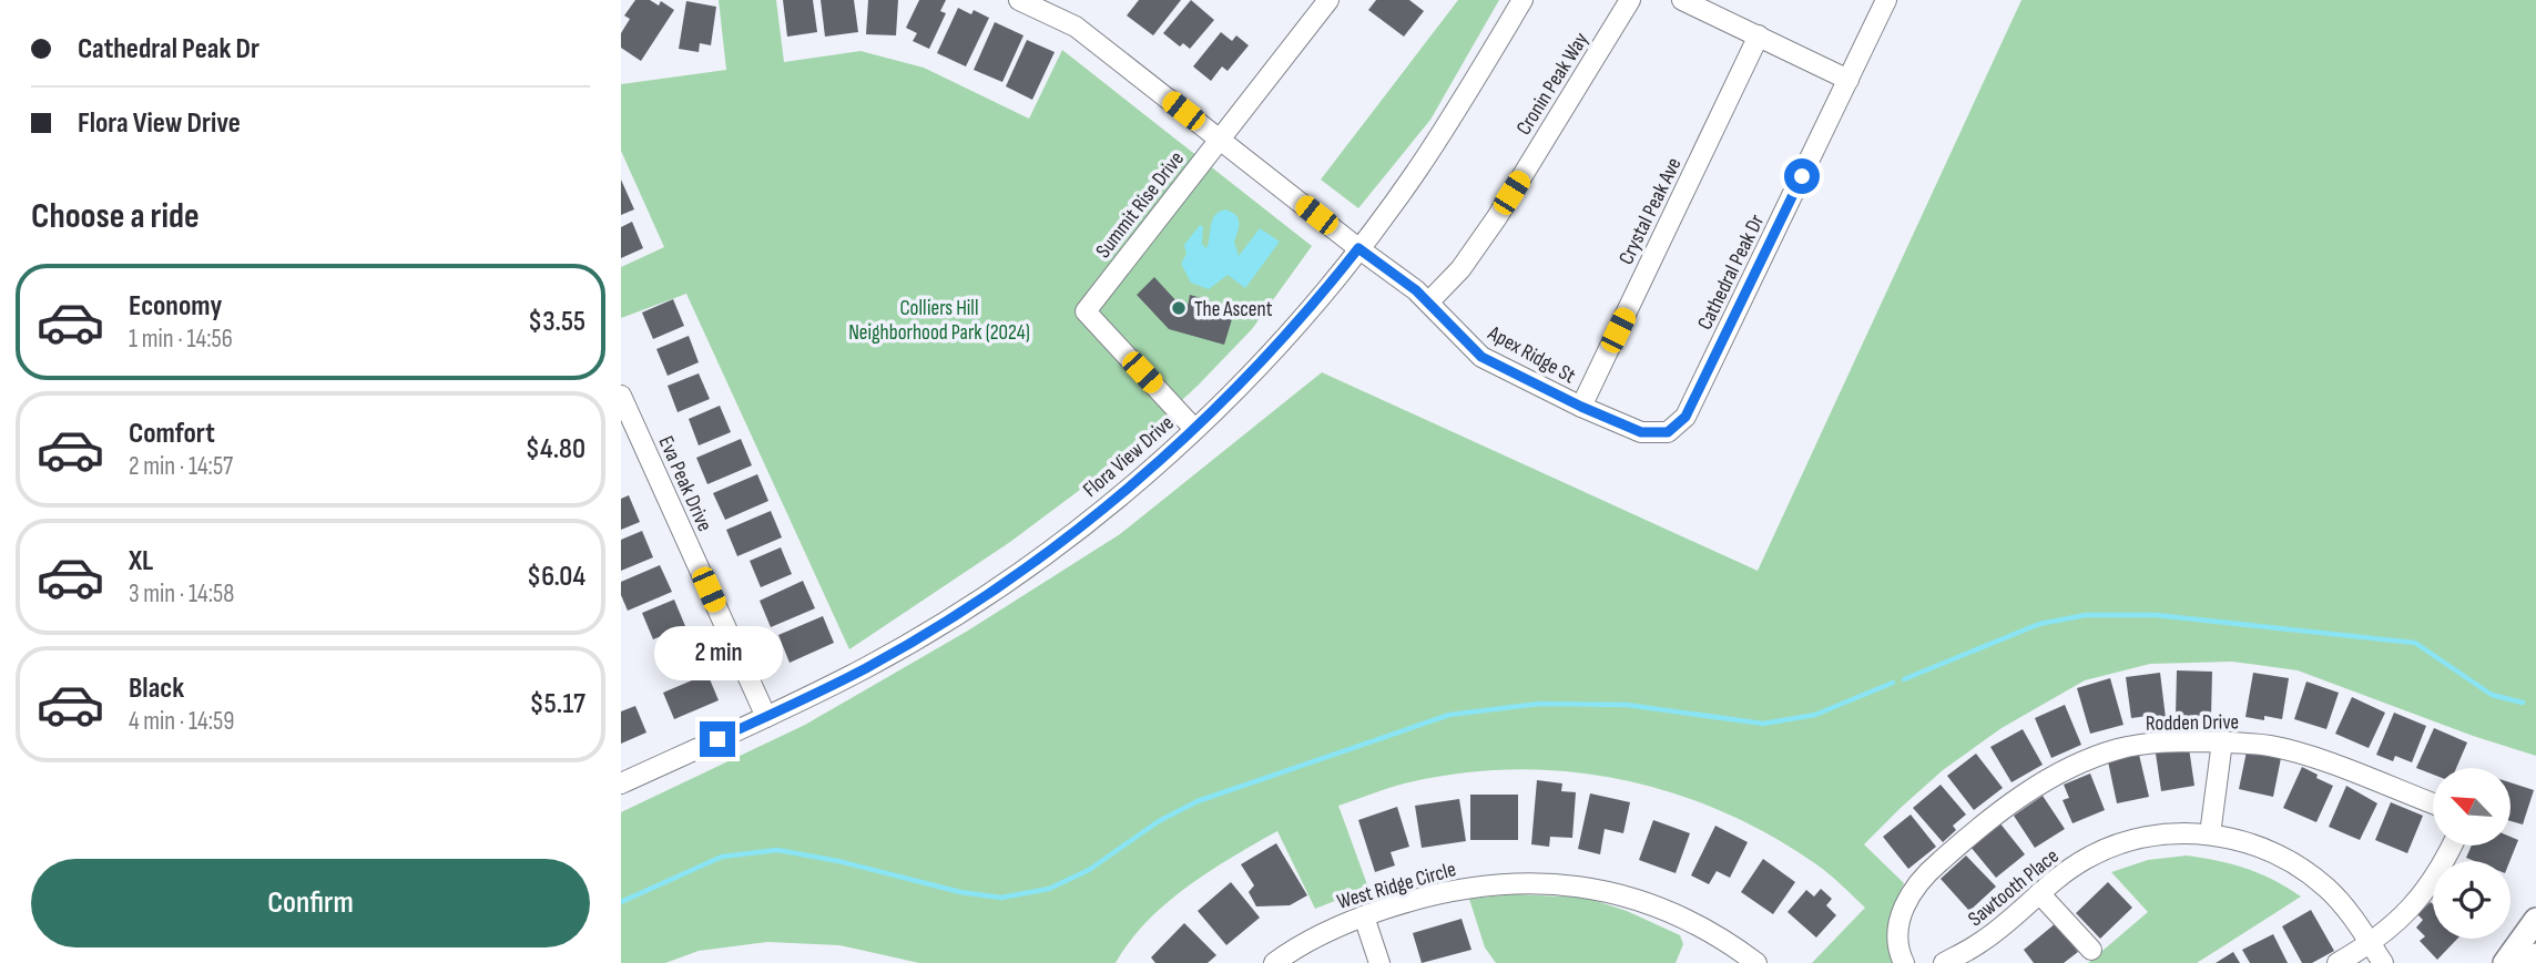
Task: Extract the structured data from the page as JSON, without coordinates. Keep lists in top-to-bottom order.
{
  "streets": {
    "street": [
      "Cronin Peak Way",
      "Summit Rise Drive",
      "Crystal Peak Ave",
      "Cathedral Peak Dr",
      "Apex Ridge St",
      "Flora View Drive",
      "Eva Peak Drive",
      "Rodden Drive",
      "West Ridge Circle",
      "Sawtooth Place"
    ]
  },
  "crossings": [
    ["Cronin Peak Way", "Apex Ridge St"],
    ["Summit Rise Drive", "Apex Ridge St"],
    ["Summit Rise Drive", "Flora View Drive"],
    ["Crystal Peak Ave", "Apex Ridge St"],
    ["Cathedral Peak Dr", "Apex Ridge St"],
    ["Apex Ridge St", "Flora View Drive"],
    ["Flora View Drive", "Eva Peak Drive"]
  ],
  "parks": ["Colliers Hill Neighborhood Park (2024)"],
  "places": ["The Ascent"],
  "north": "top left",
  "page": {
    "banner": ["Cathedral Peak Dr", "Flora View Drive"],
    "heading": "Choose a ride",
    "list": [
      {
        "name": "Economy",
        "note": "1 min · 14:56",
        "value": "$3.55"
      },
      {
        "name": "Comfort",
        "note": "2 min · 14:57",
        "value": "$4.80"
      },
      {
        "name": "XL",
        "note": "3 min · 14:58",
        "value": "$6.04"
      },
      {
        "name": "Black",
        "note": "4 min · 14:59",
        "value": "$5.17"
      }
    ],
    "bubble": "2 min",
    "buttons": "Confirm"
  }
}
